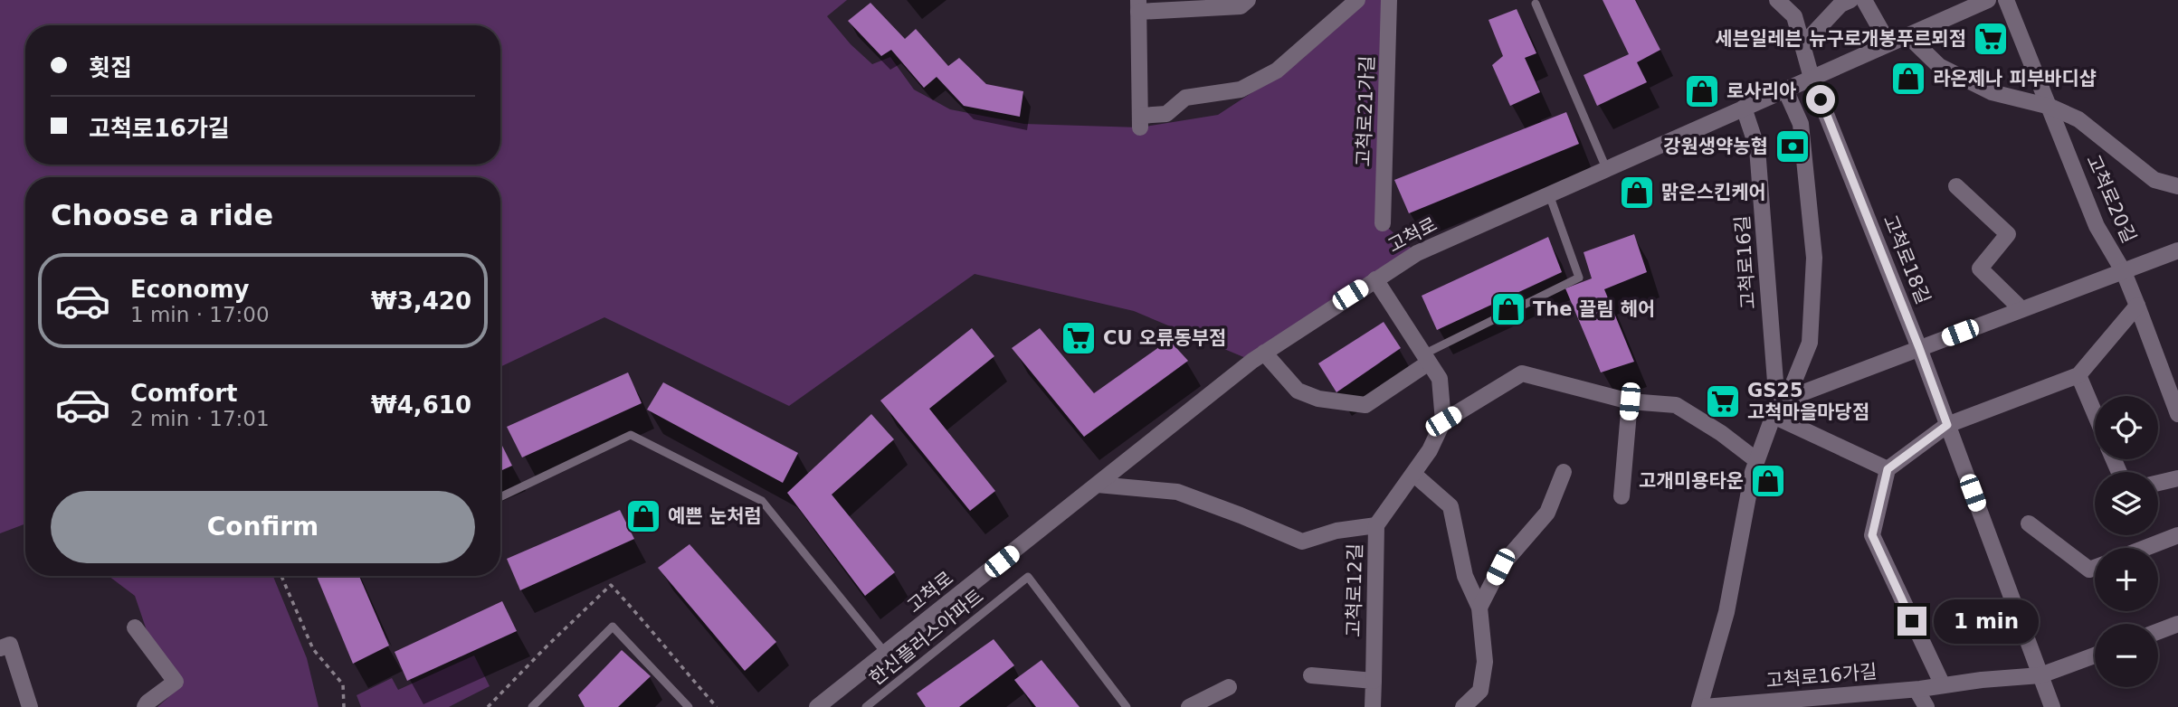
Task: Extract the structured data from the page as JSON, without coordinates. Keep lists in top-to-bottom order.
{
  "streets": {
    "street": [
      "고척로21가길",
      "고척로20길",
      "고척로",
      "고척로18길",
      "고척로16길",
      "고척로12길",
      "고척로16가길"
    ],
    "lane": ["한신플러스아파트"]
  },
  "crossings": [
    ["고척로", "고척로18길"],
    ["고척로", "고척로16길"],
    ["고척로", "고척로12길"],
    ["고척로18길", "고척로16가길"],
    ["고척로16길", "고척로16가길"]
  ],
  "places": {
    "supermarket": ["세븐일레븐 뉴구로개봉푸르뫼점", "CU 오류동부점", "GS25 고척마을마당점"],
    "shop": [
      "라온제나 피부바디샵",
      "로사리아",
      "맑은스킨케어",
      "The 끌림 헤어",
      "고개미용타운",
      "예쁜 눈처럼"
    ],
    "bank": ["강원생약농협"]
  },
  "page": {
    "banner": ["횟집", "고척로16가길"],
    "heading": "Choose a ride",
    "list": [
      {
        "name": "Economy",
        "note": "1 min · 17:00",
        "value": "₩3,420"
      },
      {
        "name": "Comfort",
        "note": "2 min · 17:01",
        "value": "₩4,610"
      }
    ],
    "map_buttons": ["+", "−"],
    "buttons": "Confirm",
    "bubble": "1 min"
  }
}
